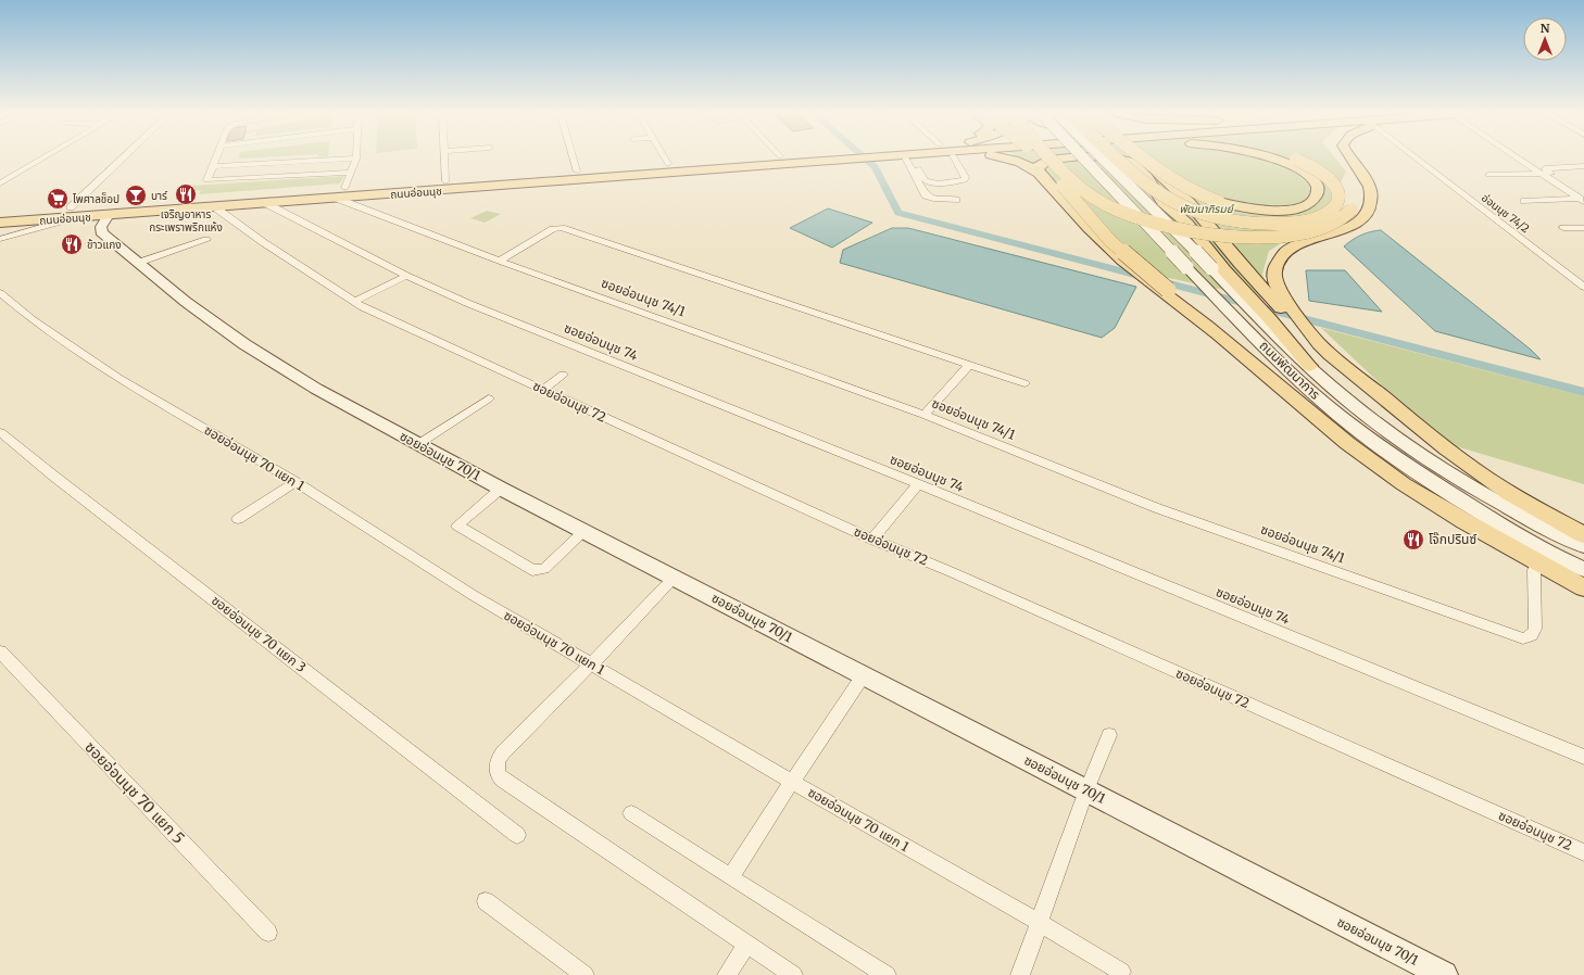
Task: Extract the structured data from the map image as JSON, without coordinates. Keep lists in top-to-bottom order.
{
  "streets": {
    "main road": ["ถนนอ่อนนุช", "ถนนพัฒนาการ", "ซอยอ่อนนุช 70/1"],
    "street": [
      "อ่อนนุช 74/2",
      "ซอยอ่อนนุช 74/1",
      "ซอยอ่อนนุช 74",
      "ซอยอ่อนนุช 72",
      "ซอยอ่อนนุช 70 แยก 1",
      "ซอยอ่อนนุช 70 แยก 3",
      "ซอยอ่อนนุช 70 แยก 5"
    ]
  },
  "crossings": [
    ["ถนนอ่อนนุช", "ซอยอ่อนนุช 74/1"],
    ["ถนนอ่อนนุช", "ซอยอ่อนนุช 74"],
    ["ถนนอ่อนนุช", "ซอยอ่อนนุช 72"],
    ["ถนนอ่อนนุช", "ซอยอ่อนนุช 70/1"]
  ],
  "parks": ["พัฒนาภิรมย์"],
  "places": {
    "restaurant": ["เจริญอาหาร กระเพราพริกแห้ง", "ข้าวแกง", "โจ๊กปรินซ์"],
    "bar": ["บาร์"],
    "supermarket": ["ไพศาลช็อป"]
  },
  "north": "top"
}
